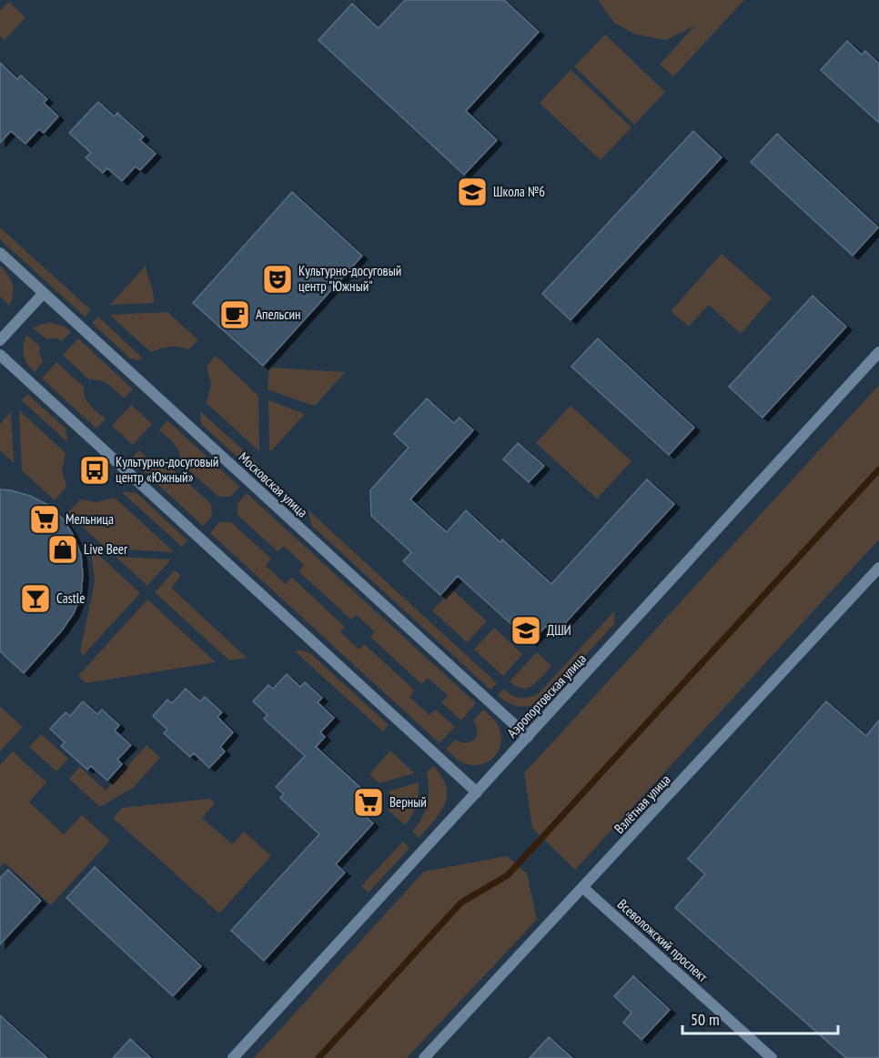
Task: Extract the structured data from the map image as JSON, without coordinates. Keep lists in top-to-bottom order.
{
  "streets": {
    "street": [
      "Московская улица",
      "Аэропортовская улица",
      "Взлётная улица",
      "Всеволожский проспект"
    ]
  },
  "crossings": [
    ["Московская улица", "Аэропортовская улица"],
    ["Взлётная улица", "Всеволожский проспект"]
  ],
  "places": {
    "school or university": ["Школа №6", "ДШИ"],
    "theatre": ["Культурно-досуговый центр \"Южный\""],
    "cafe": ["Апельсин"],
    "bus stop": ["Культурно-досуговый центр «Южный»"],
    "supermarket": ["Мельница", "Верный"],
    "shop": ["Live Beer"],
    "bar": ["Castle"]
  },
  "scale_bar": "50 m"
}
